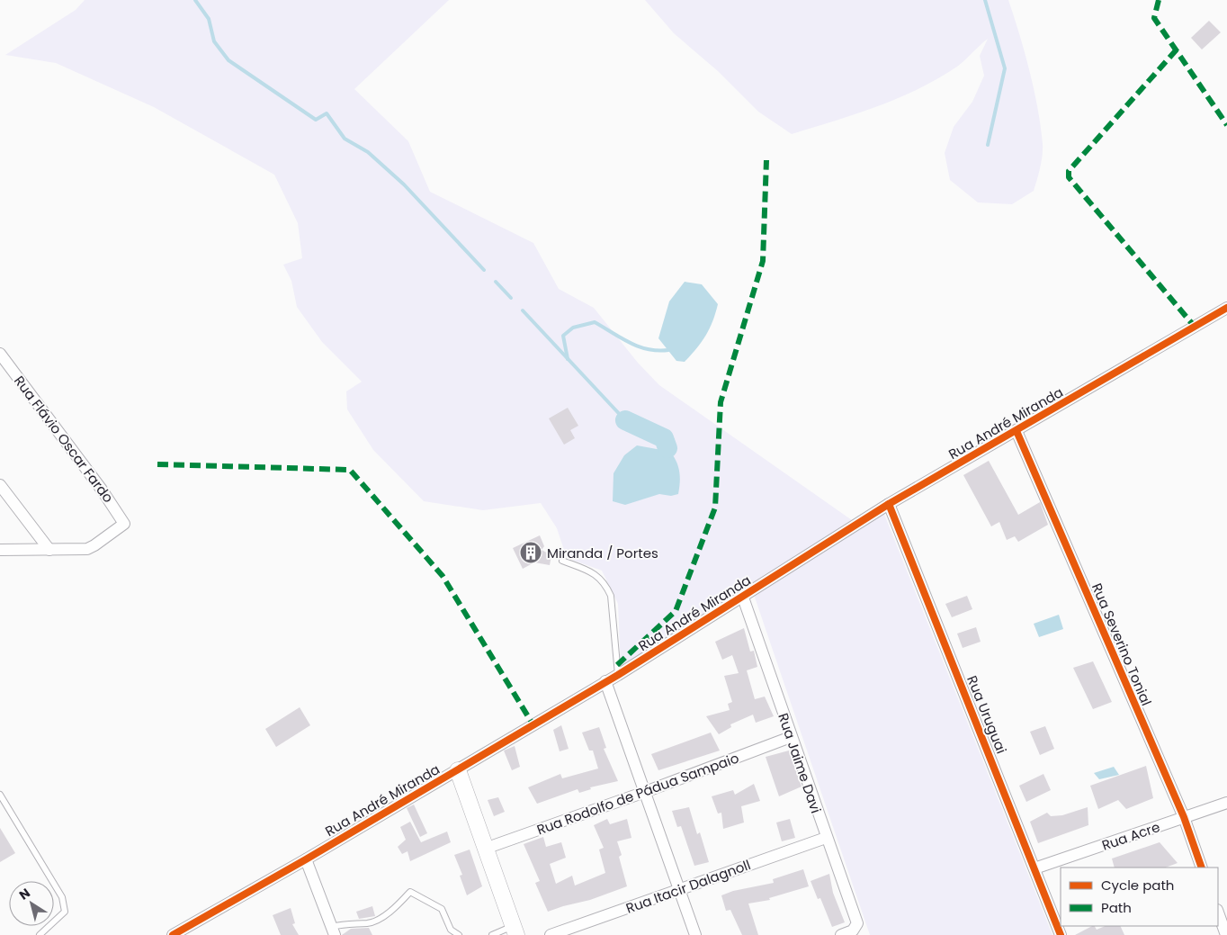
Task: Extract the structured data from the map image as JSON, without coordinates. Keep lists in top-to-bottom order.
{
  "streets": {
    "street": [
      "Rua André Miranda",
      "Rua Flávio Oscar Fardo",
      "Rua Severino Tonial",
      "Rua Uruguai",
      "Rua Jaime Davi",
      "Rua Rodolfo de Pádua Sampaio",
      "Rua Acre",
      "Rua Itacir Dalagnoll"
    ]
  },
  "crossings": [
    ["Rua André Miranda", "Rua Severino Tonial"],
    ["Rua André Miranda", "Rua Uruguai"],
    ["Rua André Miranda", "Rua Jaime Davi"],
    ["Rua Severino Tonial", "Rua Acre"],
    ["Rua Uruguai", "Rua Acre"],
    ["Rua Jaime Davi", "Rua Rodolfo de Pádua Sampaio"],
    ["Rua Jaime Davi", "Rua Itacir Dalagnoll"]
  ],
  "places": {
    "building": ["Miranda / Portes"]
  },
  "legend": ["Cycle path", "Path"],
  "north": "top left"
}
